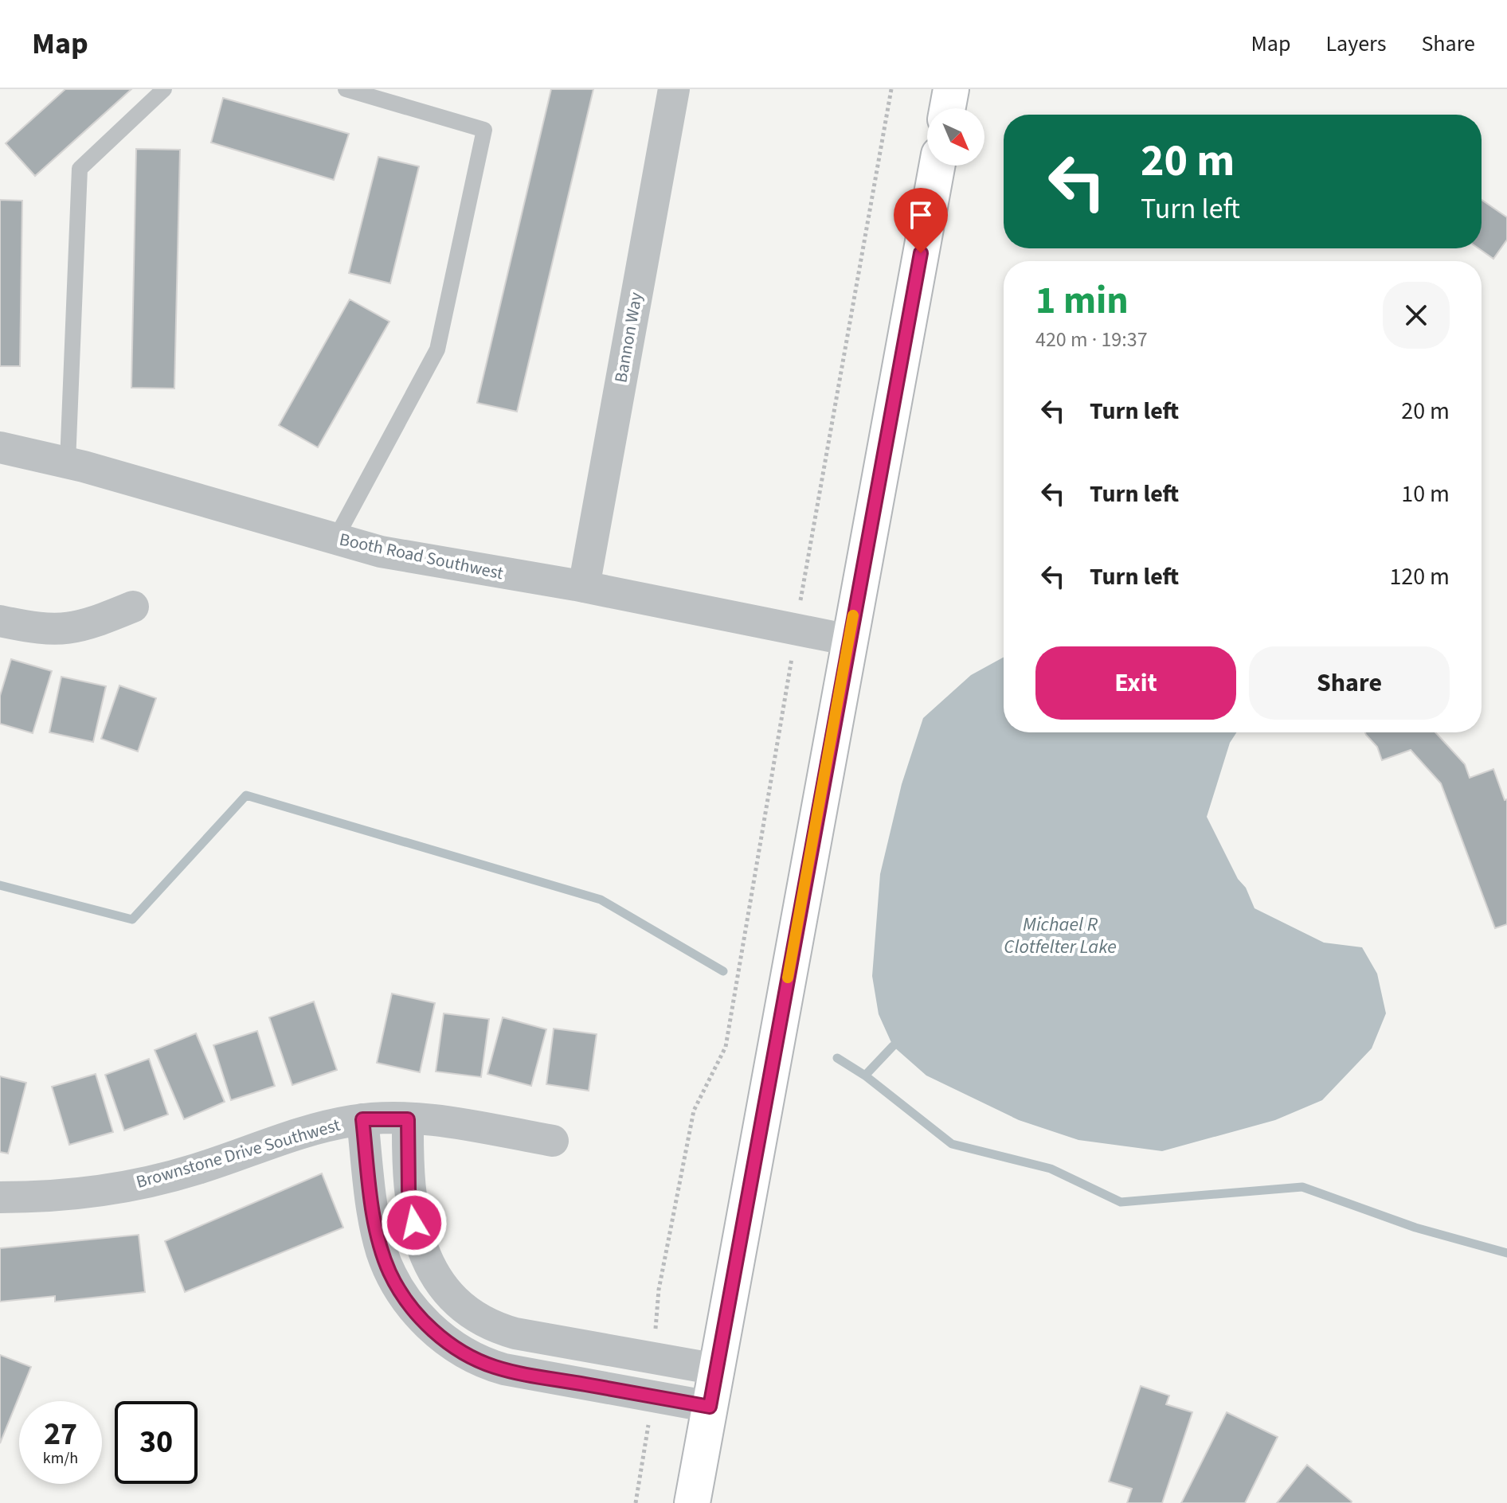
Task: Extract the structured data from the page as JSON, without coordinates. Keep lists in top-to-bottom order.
{
  "streets": {
    "street": ["Bannon Way", "Booth Road Southwest", "Brownstone Drive Southwest"]
  },
  "crossings": [
    ["Bannon Way", "Booth Road Southwest"]
  ],
  "water": ["Michael R Clotfelter Lake"],
  "north": "bottom right",
  "page": {
    "header": "Map",
    "nav": ["Map", "Layers", "Share"],
    "turn": ["20 m", "Turn left"],
    "heading": ["1 min", "420 m · 19:37"],
    "list": [
      {
        "name": "Turn left",
        "value": "20 m"
      },
      {
        "name": "Turn left",
        "value": "10 m"
      },
      {
        "name": "Turn left",
        "value": "120 m"
      }
    ],
    "buttons": ["Exit", "Share"],
    "speed": "27 km/h",
    "limit": "30"
  }
}
